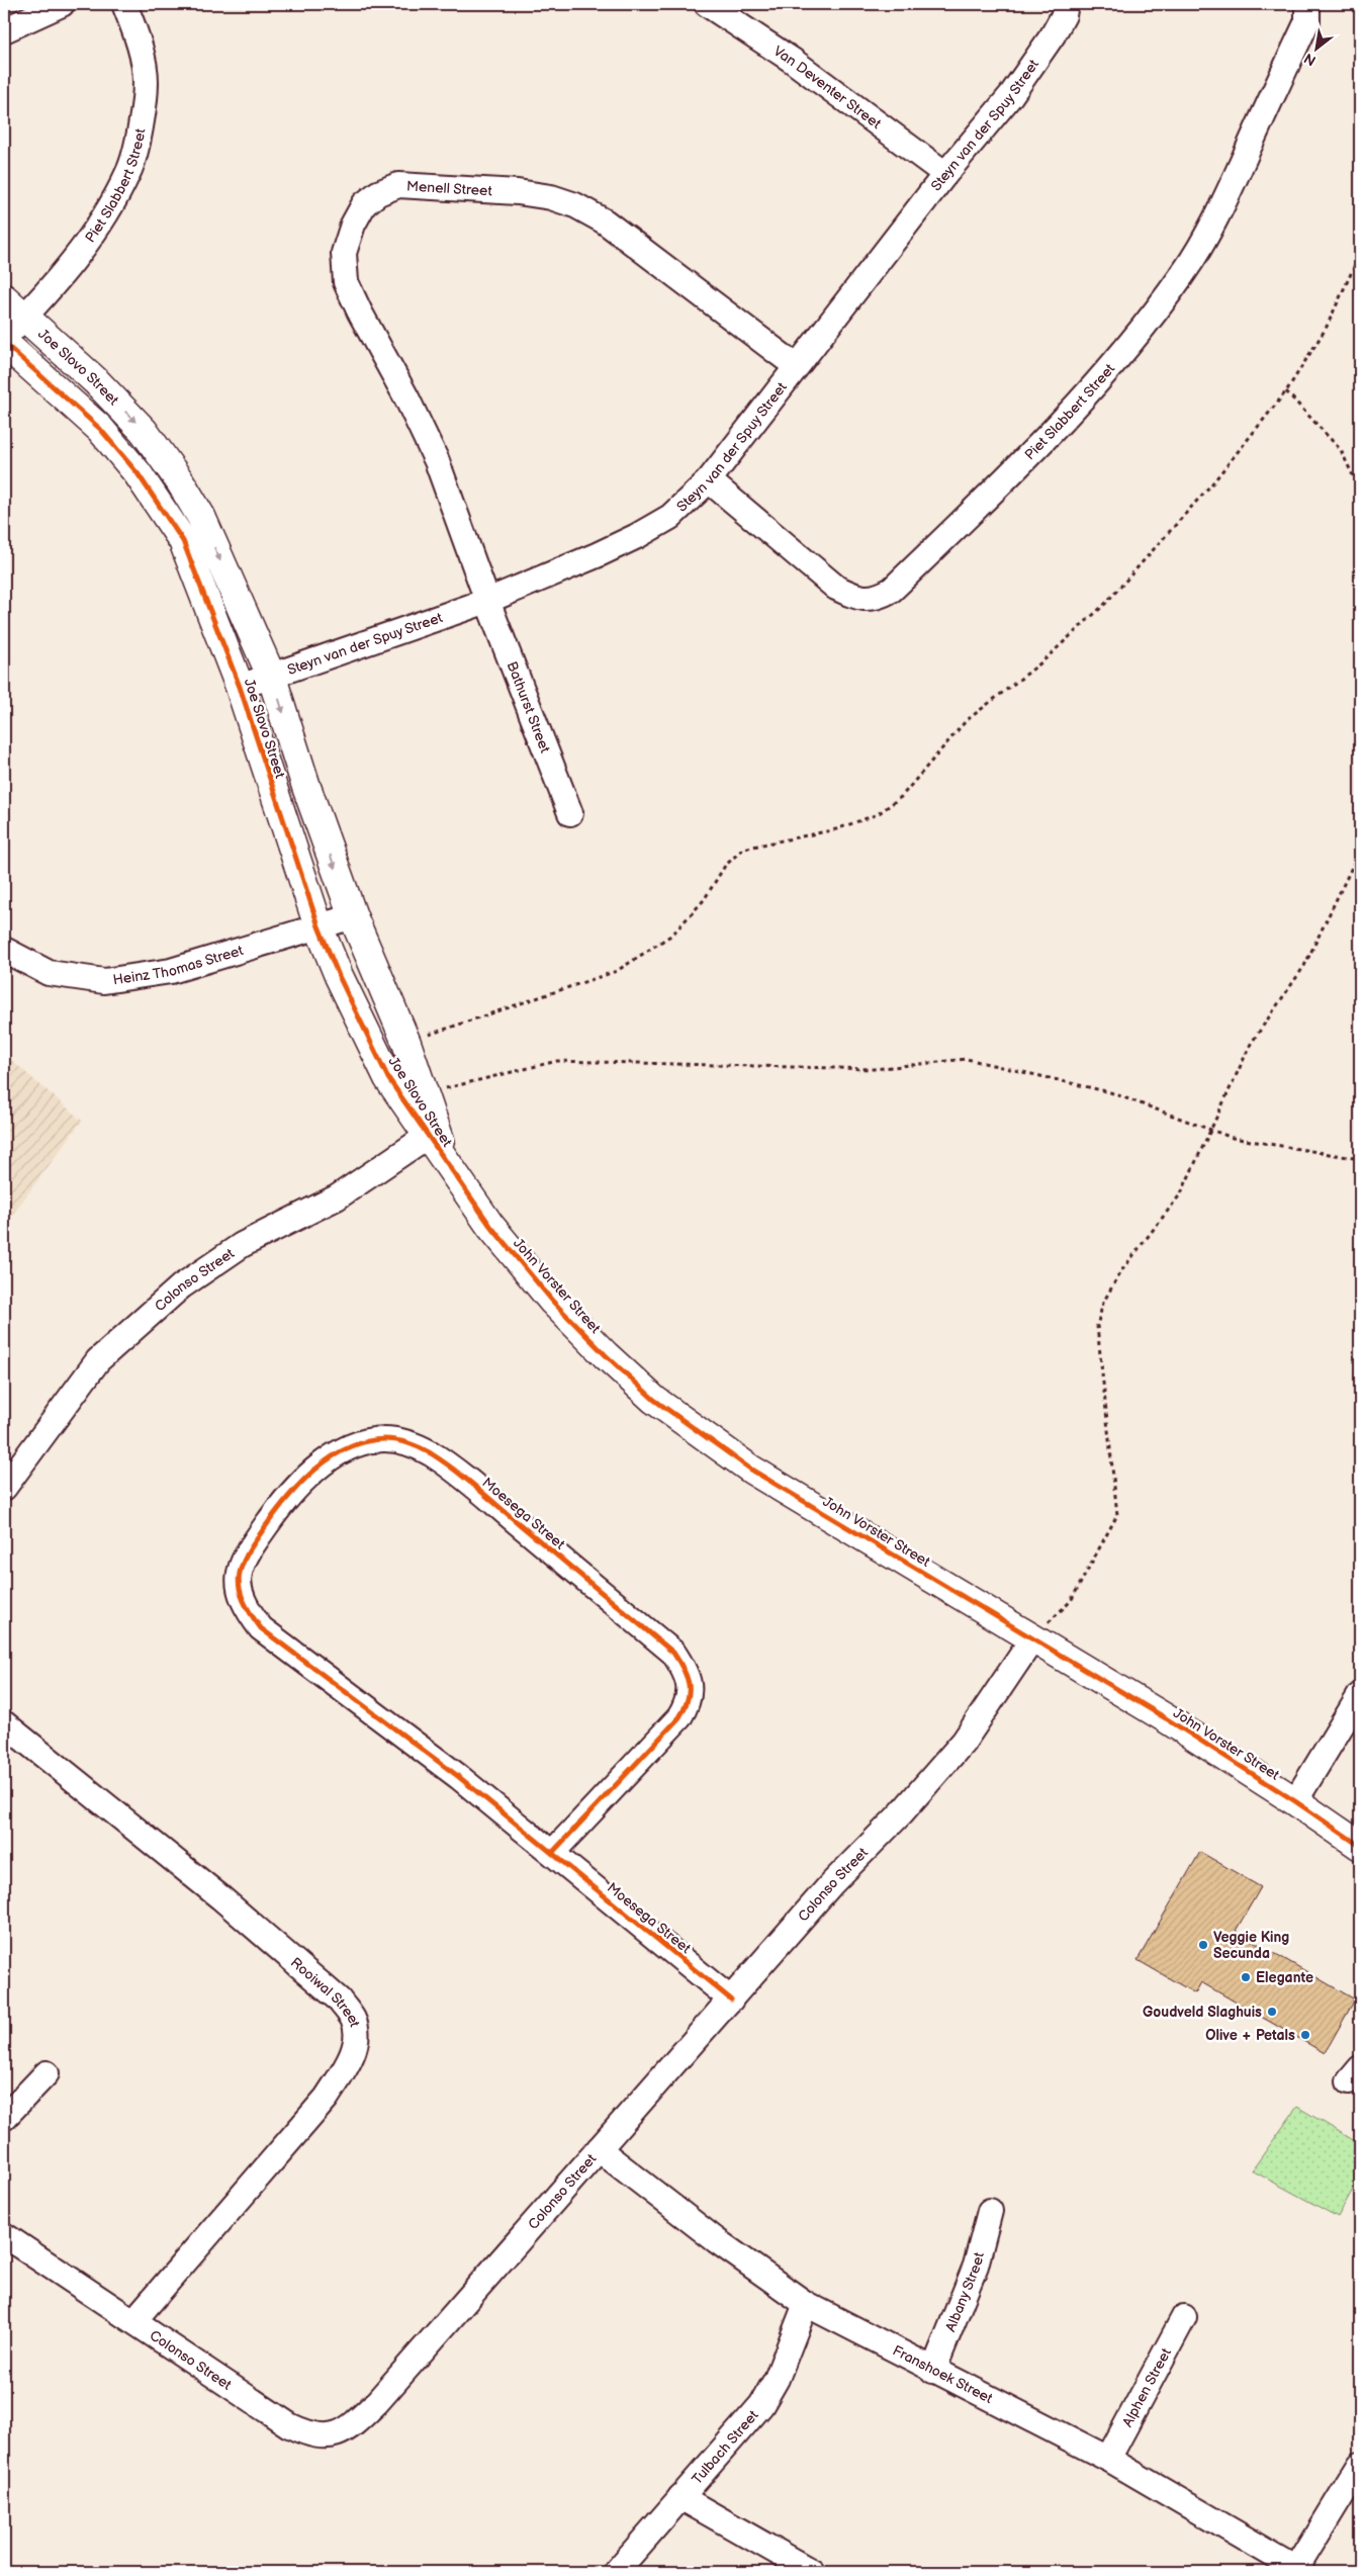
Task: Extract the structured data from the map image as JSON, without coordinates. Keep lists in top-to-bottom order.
{
  "streets": {
    "street": [
      "Van Deventer Street",
      "Steyn van der Spuy Street",
      "Piet Slabbert Street",
      "Menell Street",
      "Joe Slovo Street",
      "Bathurst Street",
      "Heinz Thomas Street",
      "Colonso Street",
      "John Vorster Street",
      "Moesega Street",
      "Rooiwal Street",
      "Albany Street",
      "Franshoek Street",
      "Alphen Street",
      "Tulbach Street"
    ]
  },
  "crossings": [
    ["Van Deventer Street", "Steyn van der Spuy Street"],
    ["Steyn van der Spuy Street", "Piet Slabbert Street"],
    ["Steyn van der Spuy Street", "Menell Street"],
    ["Steyn van der Spuy Street", "Joe Slovo Street"],
    ["Steyn van der Spuy Street", "Bathurst Street"],
    ["Piet Slabbert Street", "Joe Slovo Street"],
    ["Menell Street", "Bathurst Street"],
    ["Joe Slovo Street", "Heinz Thomas Street"],
    ["Joe Slovo Street", "Colonso Street"],
    ["Joe Slovo Street", "John Vorster Street"],
    ["Colonso Street", "John Vorster Street"],
    ["Colonso Street", "Moesega Street"],
    ["Colonso Street", "Rooiwal Street"],
    ["Colonso Street", "Franshoek Street"],
    ["Albany Street", "Franshoek Street"],
    ["Franshoek Street", "Alphen Street"],
    ["Franshoek Street", "Tulbach Street"]
  ],
  "places": [
    "Veggie King Secunda",
    "Elegante",
    "Goudveld Slaghuis",
    "Olive + Petals"
  ],
  "north": "bottom left"
}
